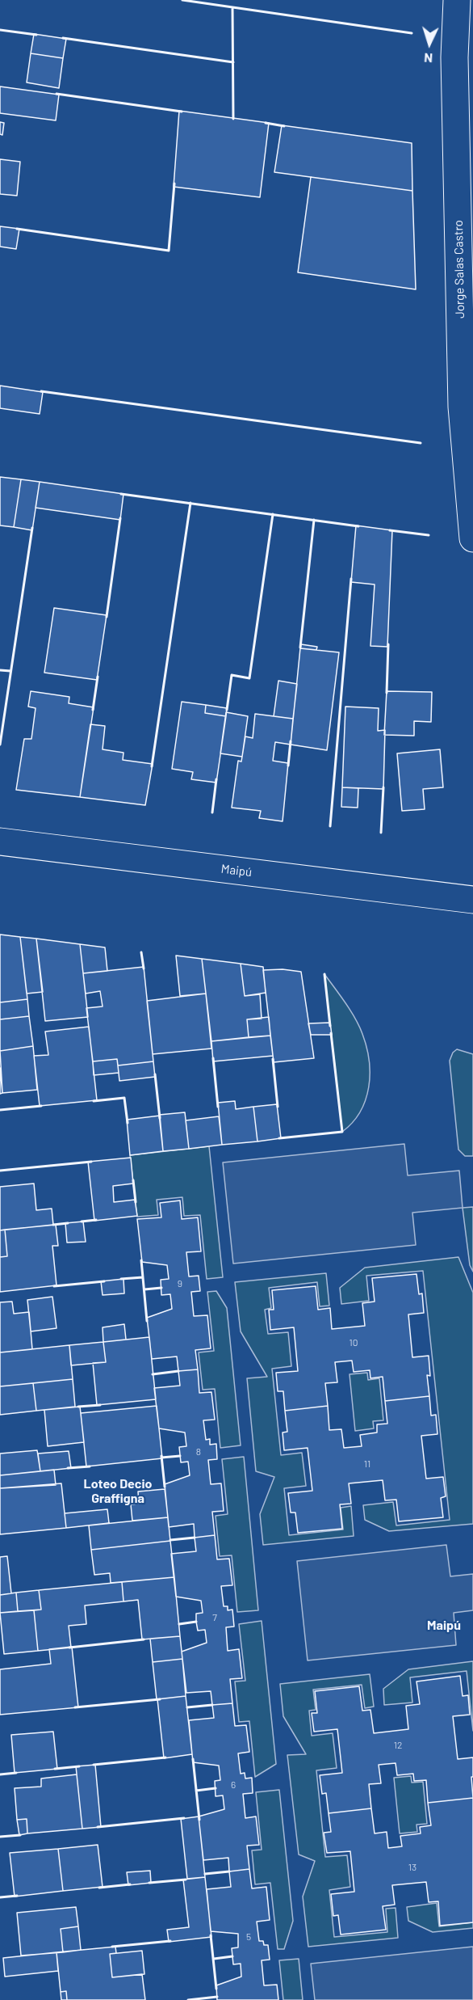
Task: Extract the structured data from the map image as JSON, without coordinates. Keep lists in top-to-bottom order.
{
  "streets": {
    "street": ["Jorge Salas Castro", "Maipú"]
  },
  "districts": ["Loteo Decio Graffigna", "Maipú"],
  "house_numbers": [
    "9",
    "10",
    "8",
    "11",
    "7",
    "12",
    "6",
    "13",
    "5"
  ],
  "north": "bottom"
}
